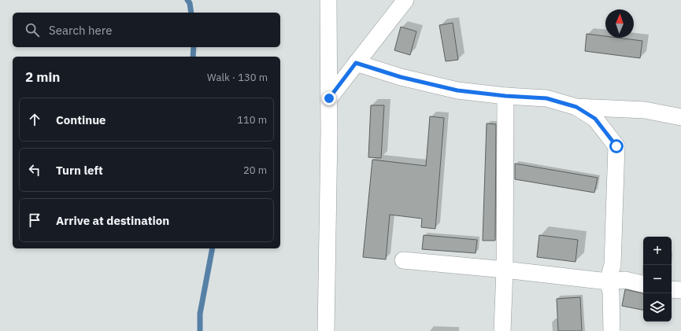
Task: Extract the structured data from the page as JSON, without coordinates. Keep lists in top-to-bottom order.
{
  "north": "top",
  "page": {
    "search": "Search here",
    "heading": ["2 min", "Walk · 130 m"],
    "list": [
      ["Continue", "110 m"],
      ["Turn left", "20 m"],
      "Arrive at destination"
    ],
    "map_buttons": ["+", "−"]
  }
}
